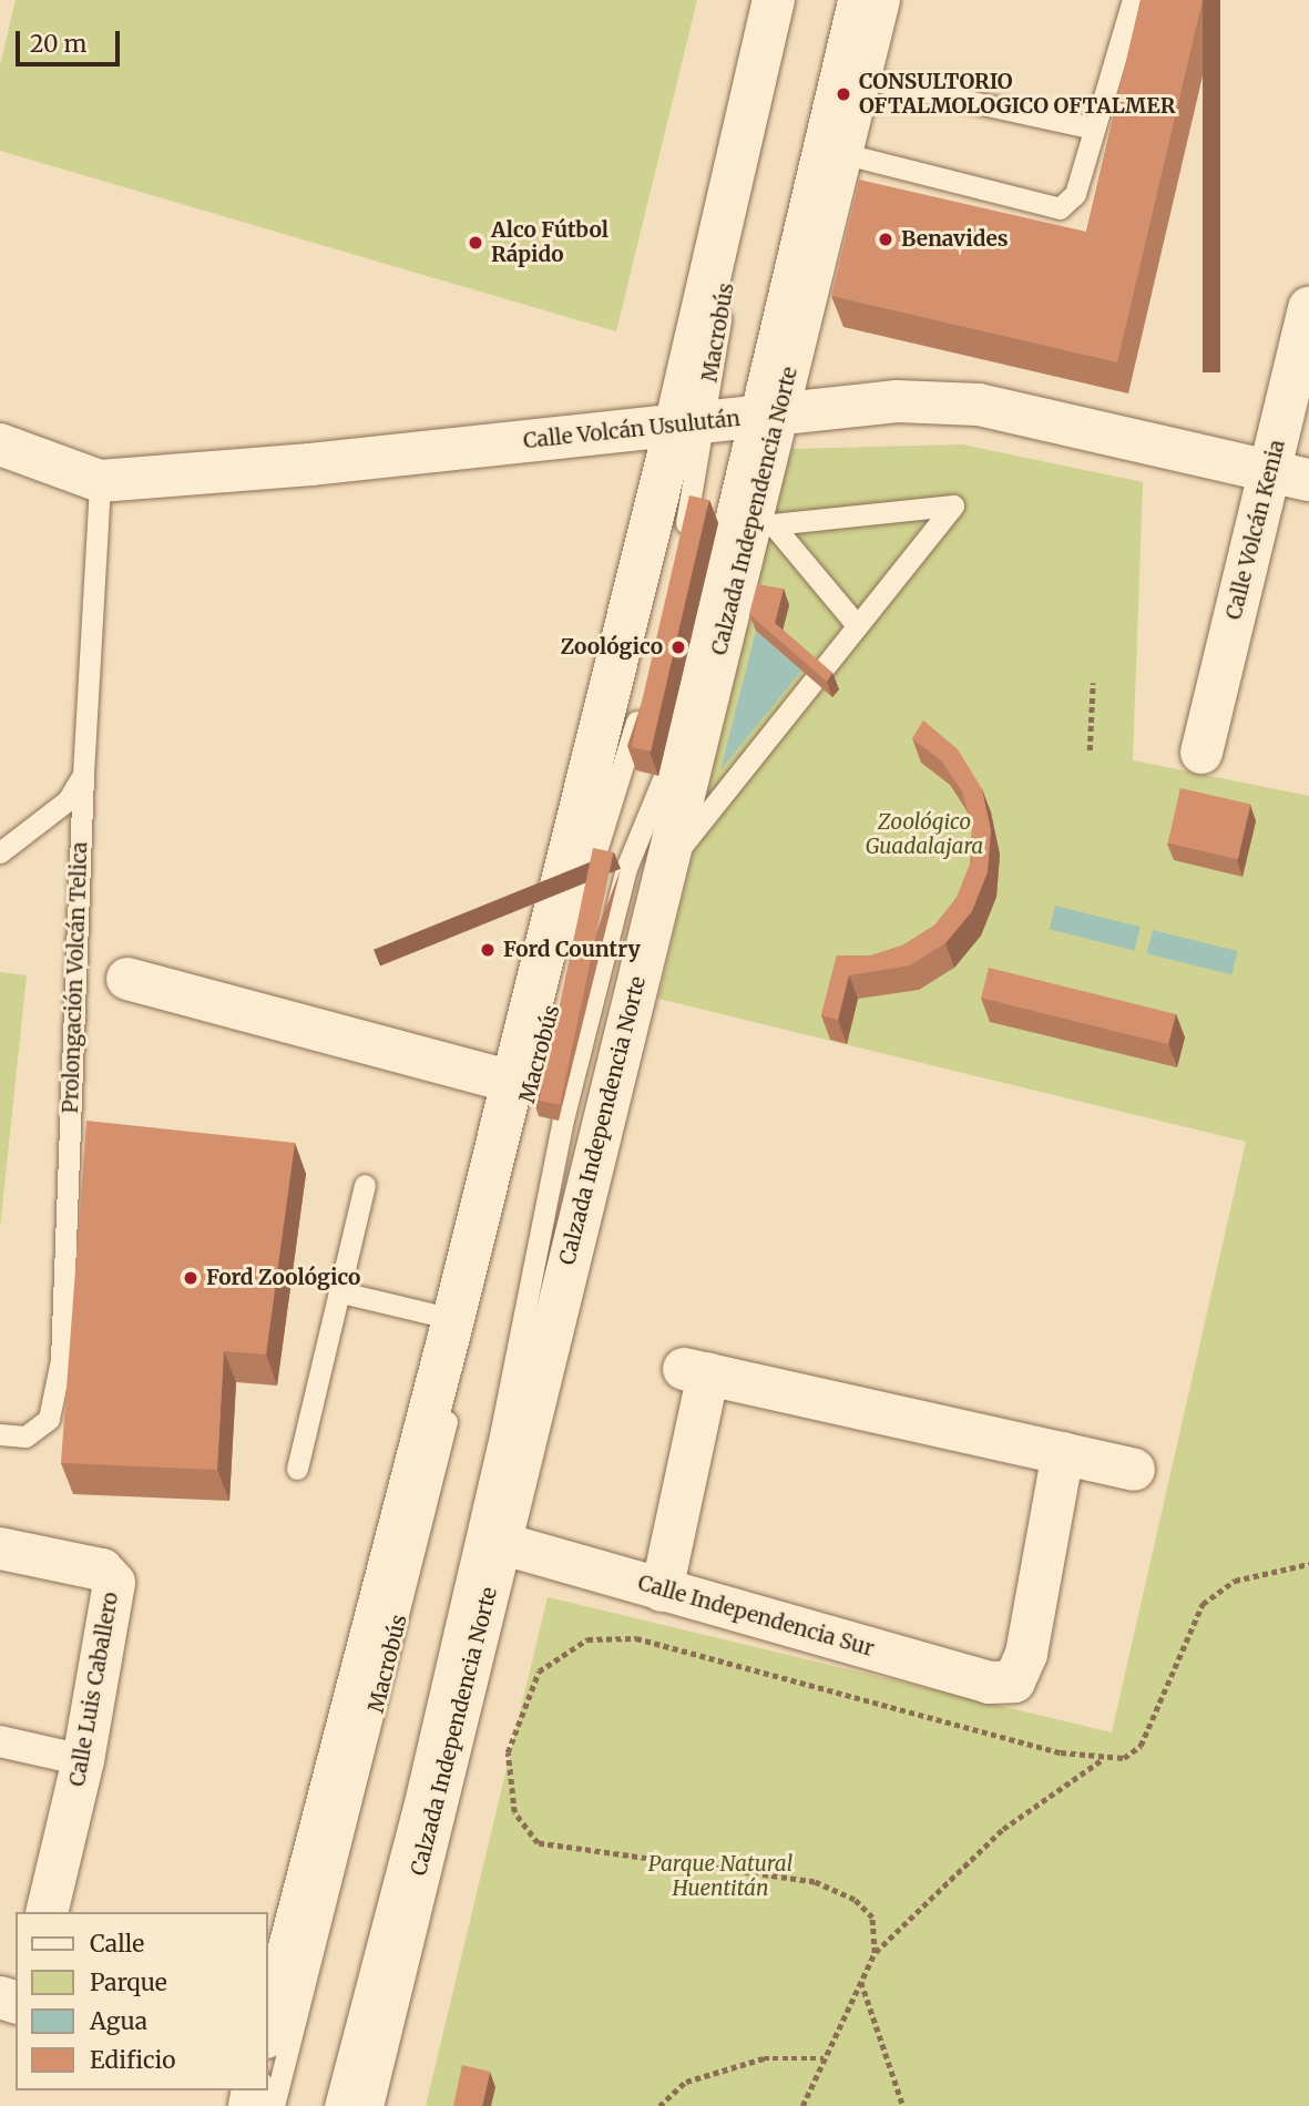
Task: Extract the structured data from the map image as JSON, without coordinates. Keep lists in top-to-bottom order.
{
  "streets": {
    "street": [
      "Calle Volcán Usulután",
      "Calzada Independencia Norte",
      "Calle Volcán Kenia",
      "Calle Independencia Sur",
      "Calle Luis Caballero"
    ],
    "lane": ["Macrobús", "Prolongación Volcán Telica"]
  },
  "crossings": [
    ["Macrobús", "Calle Volcán Usulután"],
    ["Macrobús", "Calzada Independencia Norte"],
    ["Calle Volcán Usulután", "Calzada Independencia Norte"],
    ["Calle Volcán Usulután", "Calle Volcán Kenia"],
    ["Calle Volcán Usulután", "Prolongación Volcán Telica"],
    ["Calzada Independencia Norte", "Calle Independencia Sur"]
  ],
  "parks": ["Zoológico Guadalajara", "Parque Natural Huentitán"],
  "places": [
    "CONSULTORIO OFTALMOLOGICO OFTALMER",
    "Benavides",
    "Alco Fútbol Rápido",
    "Zoológico",
    "Ford Country",
    "Ford Zoológico"
  ],
  "legend": [
    "Calle",
    "Parque",
    "Agua",
    "Edificio"
  ],
  "scale_bar": "20 m"
}
